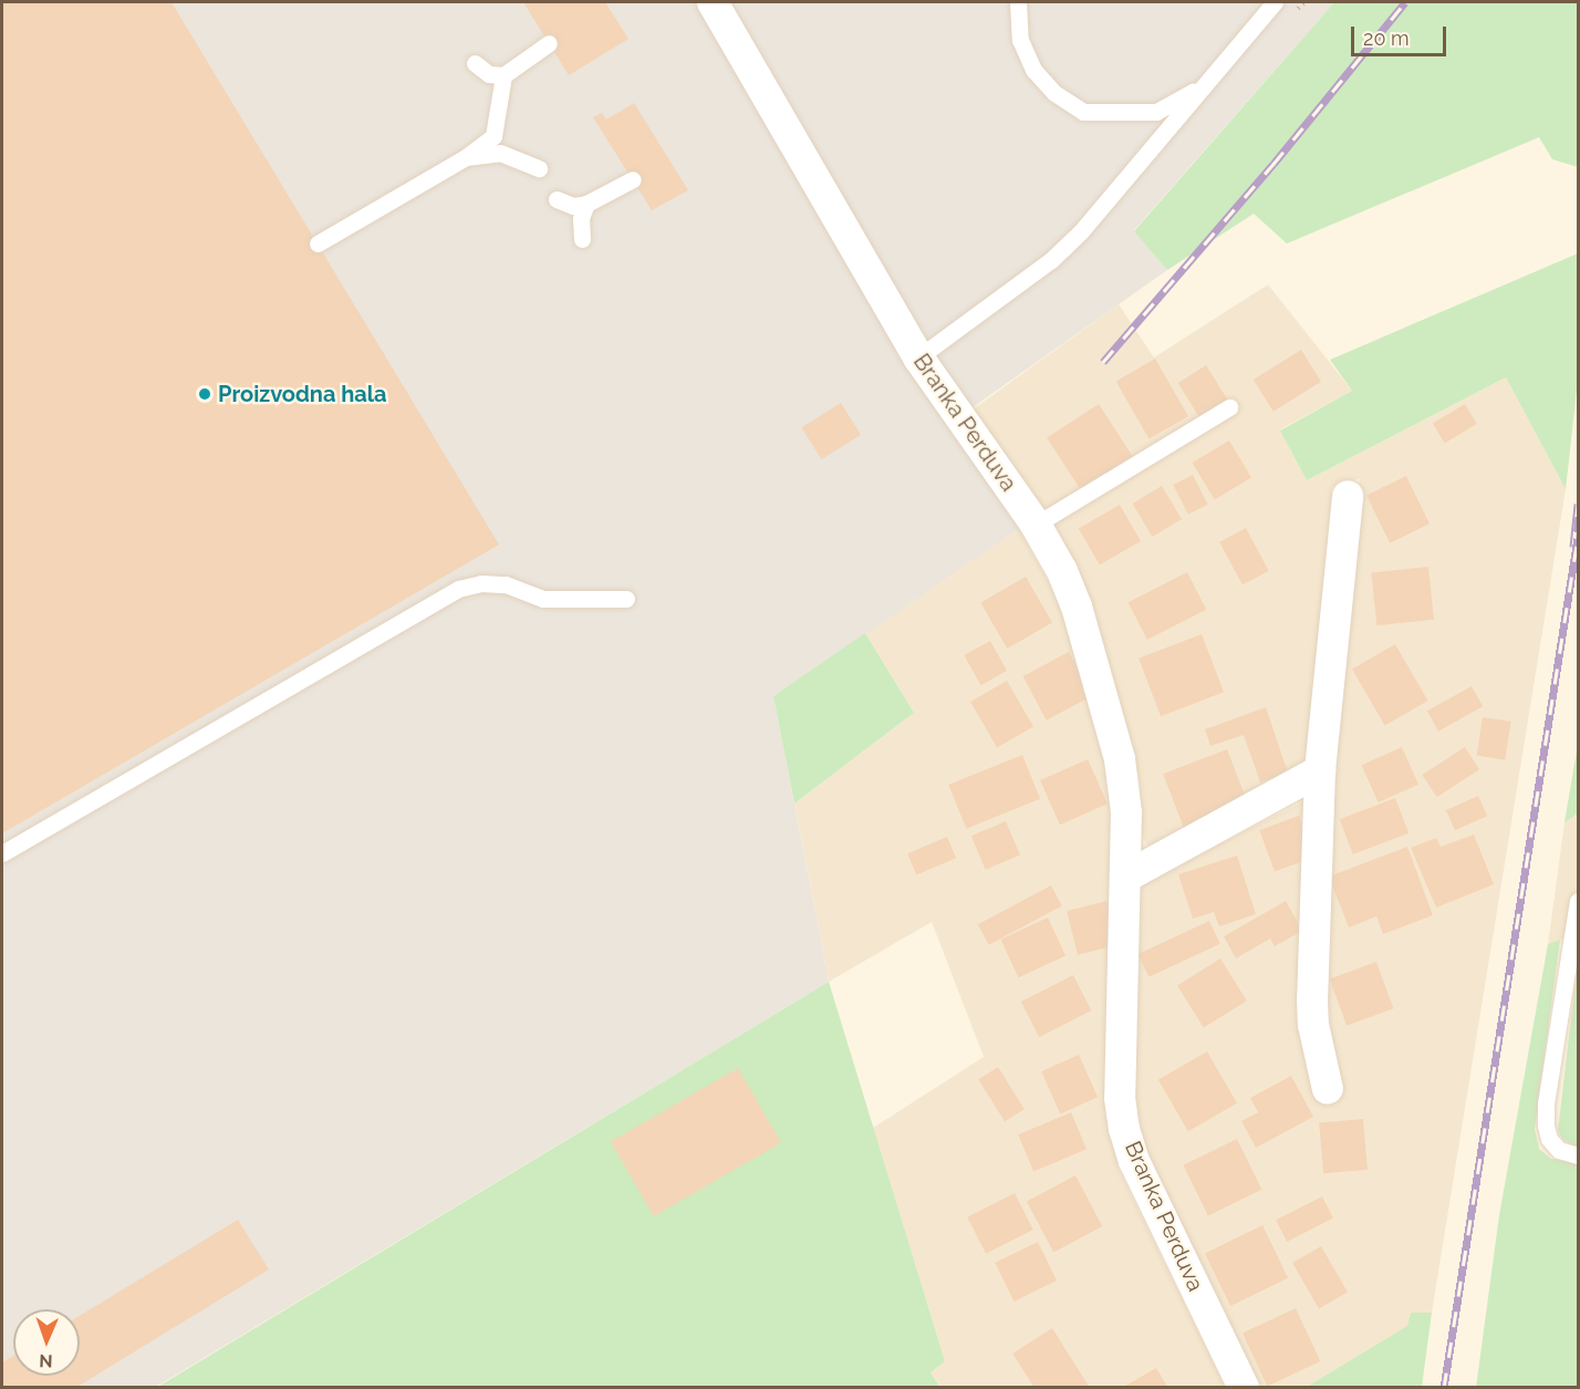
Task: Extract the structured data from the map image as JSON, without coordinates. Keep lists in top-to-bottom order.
{
  "streets": {
    "street": ["Branka Perduva"]
  },
  "places": ["Proizvodna hala"],
  "scale_bar": "20 m",
  "north": "bottom"
}
